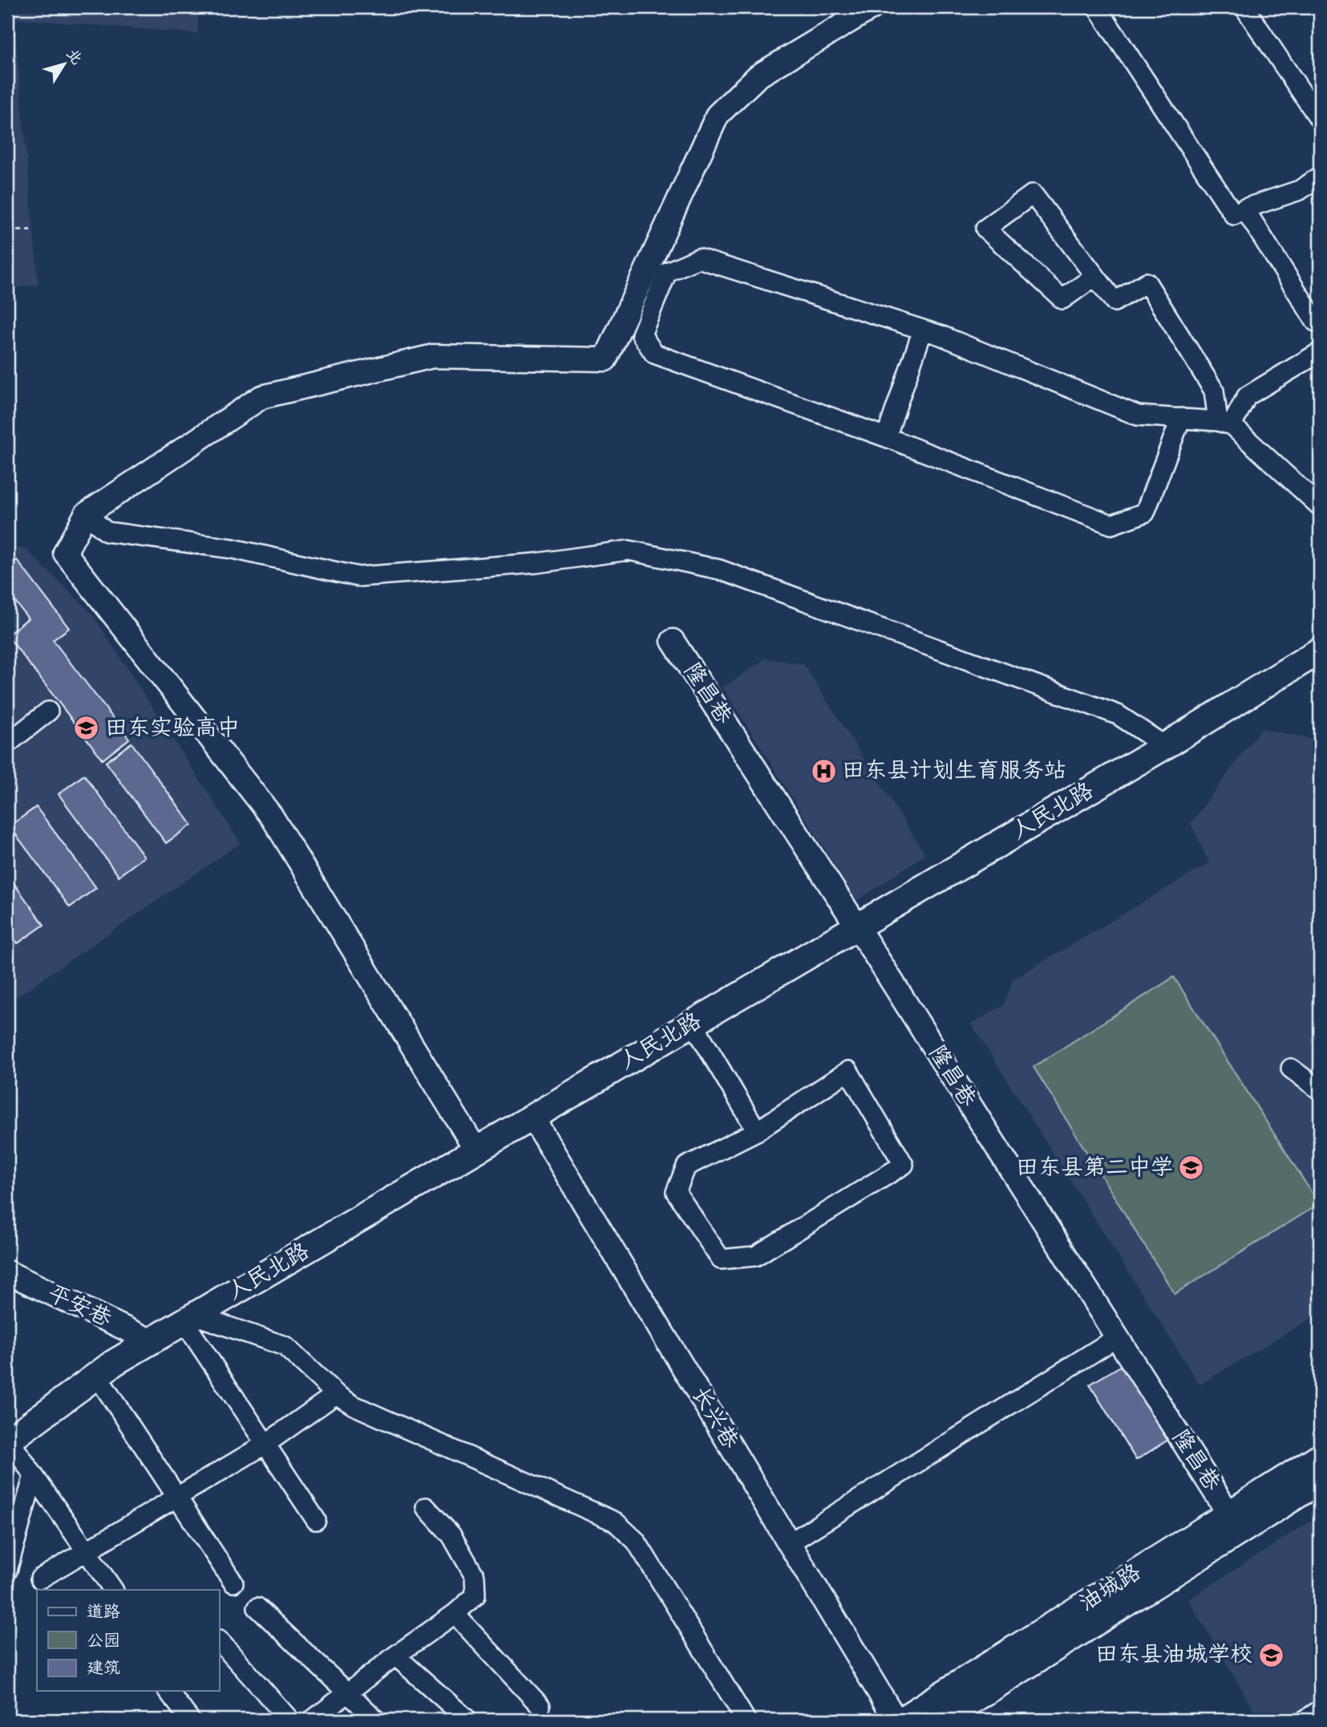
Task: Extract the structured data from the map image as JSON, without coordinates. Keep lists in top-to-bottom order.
{
  "streets": {
    "main road": ["人民北路", "油城路"],
    "street": ["隆昌巷", "平安巷", "长兴巷"]
  },
  "crossings": [
    ["隆昌巷", "人民北路"],
    ["隆昌巷", "油城路"],
    ["人民北路", "平安巷"],
    ["人民北路", "长兴巷"]
  ],
  "places": {
    "school or university": ["田东实验高中", "田东县第二中学", "田东县油城学校"],
    "hospital": ["田东县计划生育服务站"]
  },
  "legend": ["道路", "公园", "建筑"],
  "north": "top right"
}
